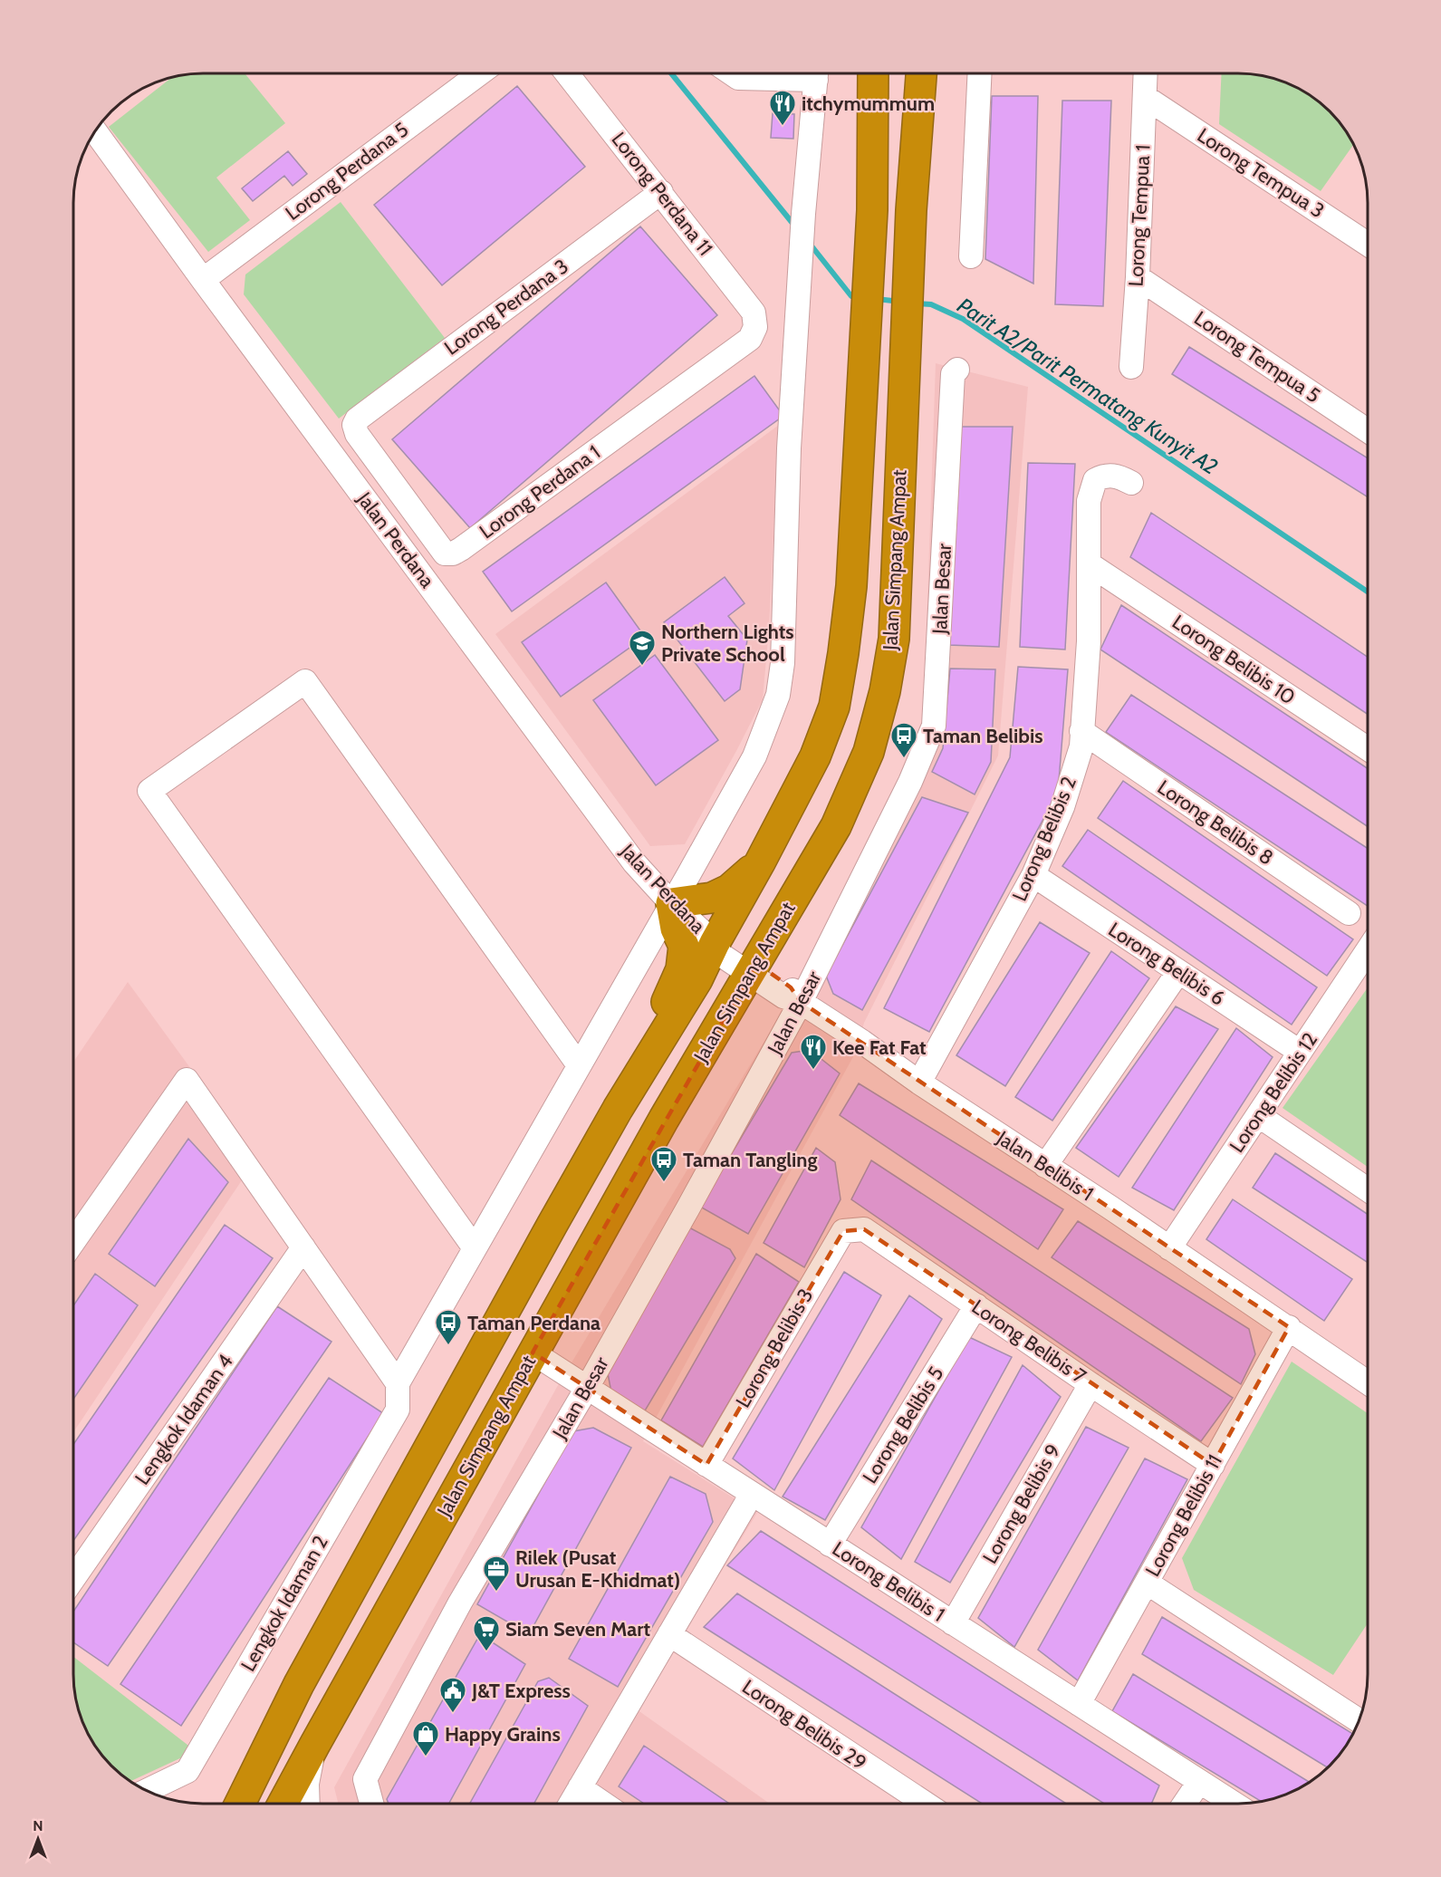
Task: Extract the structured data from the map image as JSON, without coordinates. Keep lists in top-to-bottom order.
{
  "streets": {
    "highway": ["Jalan Simpang Ampat"],
    "street": [
      "Lorong Perdana 5",
      "Lorong Tempua 3",
      "Lorong Perdana 11",
      "Lorong Tempua 1",
      "Lorong Perdana 3",
      "Lorong Tempua 5",
      "Lorong Perdana 1",
      "Jalan Perdana",
      "Jalan Besar",
      "Lorong Belibis 10",
      "Lorong Belibis 8",
      "Lorong Belibis 2",
      "Lorong Belibis 6",
      "Lorong Belibis 12",
      "Jalan Belibis 1",
      "Lorong Belibis 7",
      "Lorong Belibis 3",
      "Lengkok Idaman 4",
      "Lorong Belibis 5",
      "Lorong Belibis 9",
      "Lorong Belibis 11",
      "Lorong Belibis 1",
      "Lengkok Idaman 2",
      "Lorong Belibis 29"
    ]
  },
  "crossings": [
    ["Lorong Perdana 5", "Jalan Perdana"],
    ["Lorong Tempua 3", "Lorong Tempua 1"],
    ["Lorong Perdana 11", "Lorong Perdana 3"],
    ["Lorong Perdana 11", "Lorong Perdana 1"],
    ["Lorong Tempua 1", "Lorong Tempua 5"],
    ["Lorong Perdana 3", "Lorong Perdana 1"],
    ["Jalan Perdana", "Jalan Simpang Ampat"],
    ["Jalan Perdana", "Jalan Belibis 1"],
    ["Jalan Simpang Ampat", "Jalan Belibis 1"],
    ["Jalan Simpang Ampat", "Lorong Belibis 1"],
    ["Jalan Besar", "Jalan Belibis 1"],
    ["Jalan Besar", "Lorong Belibis 1"],
    ["Lorong Belibis 10", "Lorong Belibis 2"],
    ["Lorong Belibis 8", "Lorong Belibis 2"],
    ["Lorong Belibis 2", "Lorong Belibis 6"],
    ["Lorong Belibis 2", "Jalan Belibis 1"],
    ["Lorong Belibis 6", "Lorong Belibis 12"],
    ["Lorong Belibis 12", "Jalan Belibis 1"],
    ["Jalan Belibis 1", "Lorong Belibis 11"],
    ["Lorong Belibis 7", "Lorong Belibis 3"],
    ["Lorong Belibis 7", "Lorong Belibis 5"],
    ["Lorong Belibis 7", "Lorong Belibis 9"],
    ["Lorong Belibis 7", "Lorong Belibis 11"],
    ["Lorong Belibis 3", "Lorong Belibis 1"],
    ["Lorong Belibis 5", "Lorong Belibis 1"],
    ["Lorong Belibis 9", "Lorong Belibis 1"],
    ["Lorong Belibis 11", "Lorong Belibis 1"]
  ],
  "water": ["Parit A2/Parit Permatang Kunyit A2"],
  "places": {
    "restaurant": ["itchymummum", "Kee Fat Fat"],
    "school or university": ["Northern Lights Private School"],
    "bus stop": ["Taman Belibis", "Taman Tangling", "Taman Perdana"],
    "office": ["Rilek (Pusat Urusan E-Khidmat)"],
    "supermarket": ["Siam Seven Mart"],
    "public building": ["J&T Express"],
    "shop": ["Happy Grains"]
  },
  "north": "top"
}
